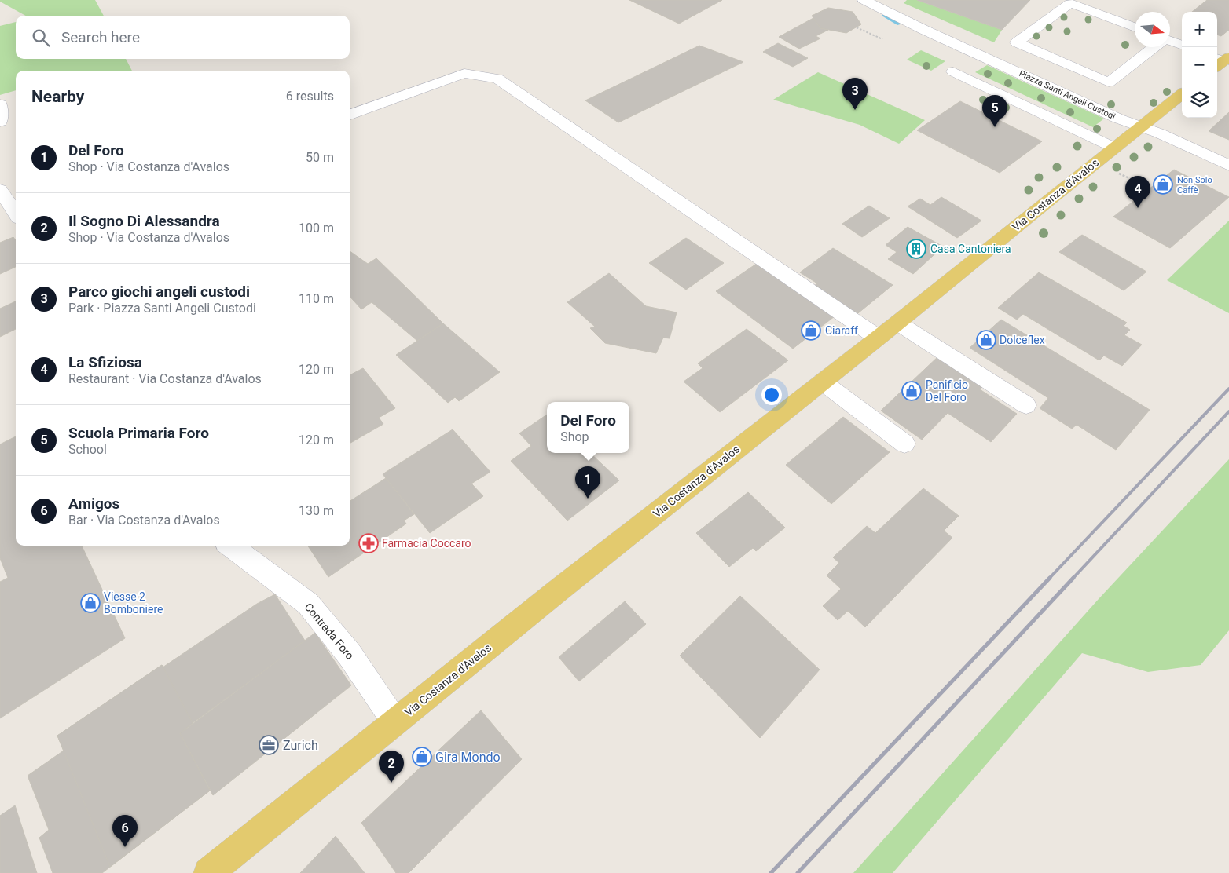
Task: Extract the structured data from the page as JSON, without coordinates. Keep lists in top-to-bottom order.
{
  "streets": {
    "main road": ["Via Costanza d'Avalos"],
    "street": ["Piazza Santi Angeli Custodi", "Contrada Foro"]
  },
  "crossings": [
    ["Piazza Santi Angeli Custodi", "Via Costanza d'Avalos"],
    ["Via Costanza d'Avalos", "Contrada Foro"]
  ],
  "places": {
    "shop": [
      "Non Solo Caffè",
      "Ciaraff",
      "Dolceflex",
      "Panificio Del Foro",
      "Viesse 2 Bomboniere",
      "Gira Mondo"
    ],
    "building": ["Casa Cantoniera"],
    "pharmacy": ["Farmacia Coccaro"],
    "office": ["Zurich"]
  },
  "north": "right",
  "page": {
    "map_buttons": ["+", "−"],
    "search": "Search here",
    "heading": ["Nearby", "6 results"],
    "pins": [
      "3",
      "5",
      "4",
      "1",
      "2",
      "6"
    ],
    "list": [
      {
        "mark": "1",
        "name": "Del Foro",
        "note": "Shop · Via Costanza d'Avalos",
        "value": "50 m"
      },
      {
        "mark": "2",
        "name": "Il Sogno Di Alessandra",
        "note": "Shop · Via Costanza d'Avalos",
        "value": "100 m"
      },
      {
        "mark": "3",
        "name": "Parco giochi angeli custodi",
        "note": "Park · Piazza Santi Angeli Custodi",
        "value": "110 m"
      },
      {
        "mark": "4",
        "name": "La Sfiziosa",
        "note": "Restaurant · Via Costanza d'Avalos",
        "value": "120 m"
      },
      {
        "mark": "5",
        "name": "Scuola Primaria Foro",
        "note": "School",
        "value": "120 m"
      },
      {
        "mark": "6",
        "name": "Amigos",
        "note": "Bar · Via Costanza d'Avalos",
        "value": "130 m"
      }
    ],
    "popup": ["Del Foro", "Shop"]
  }
}
